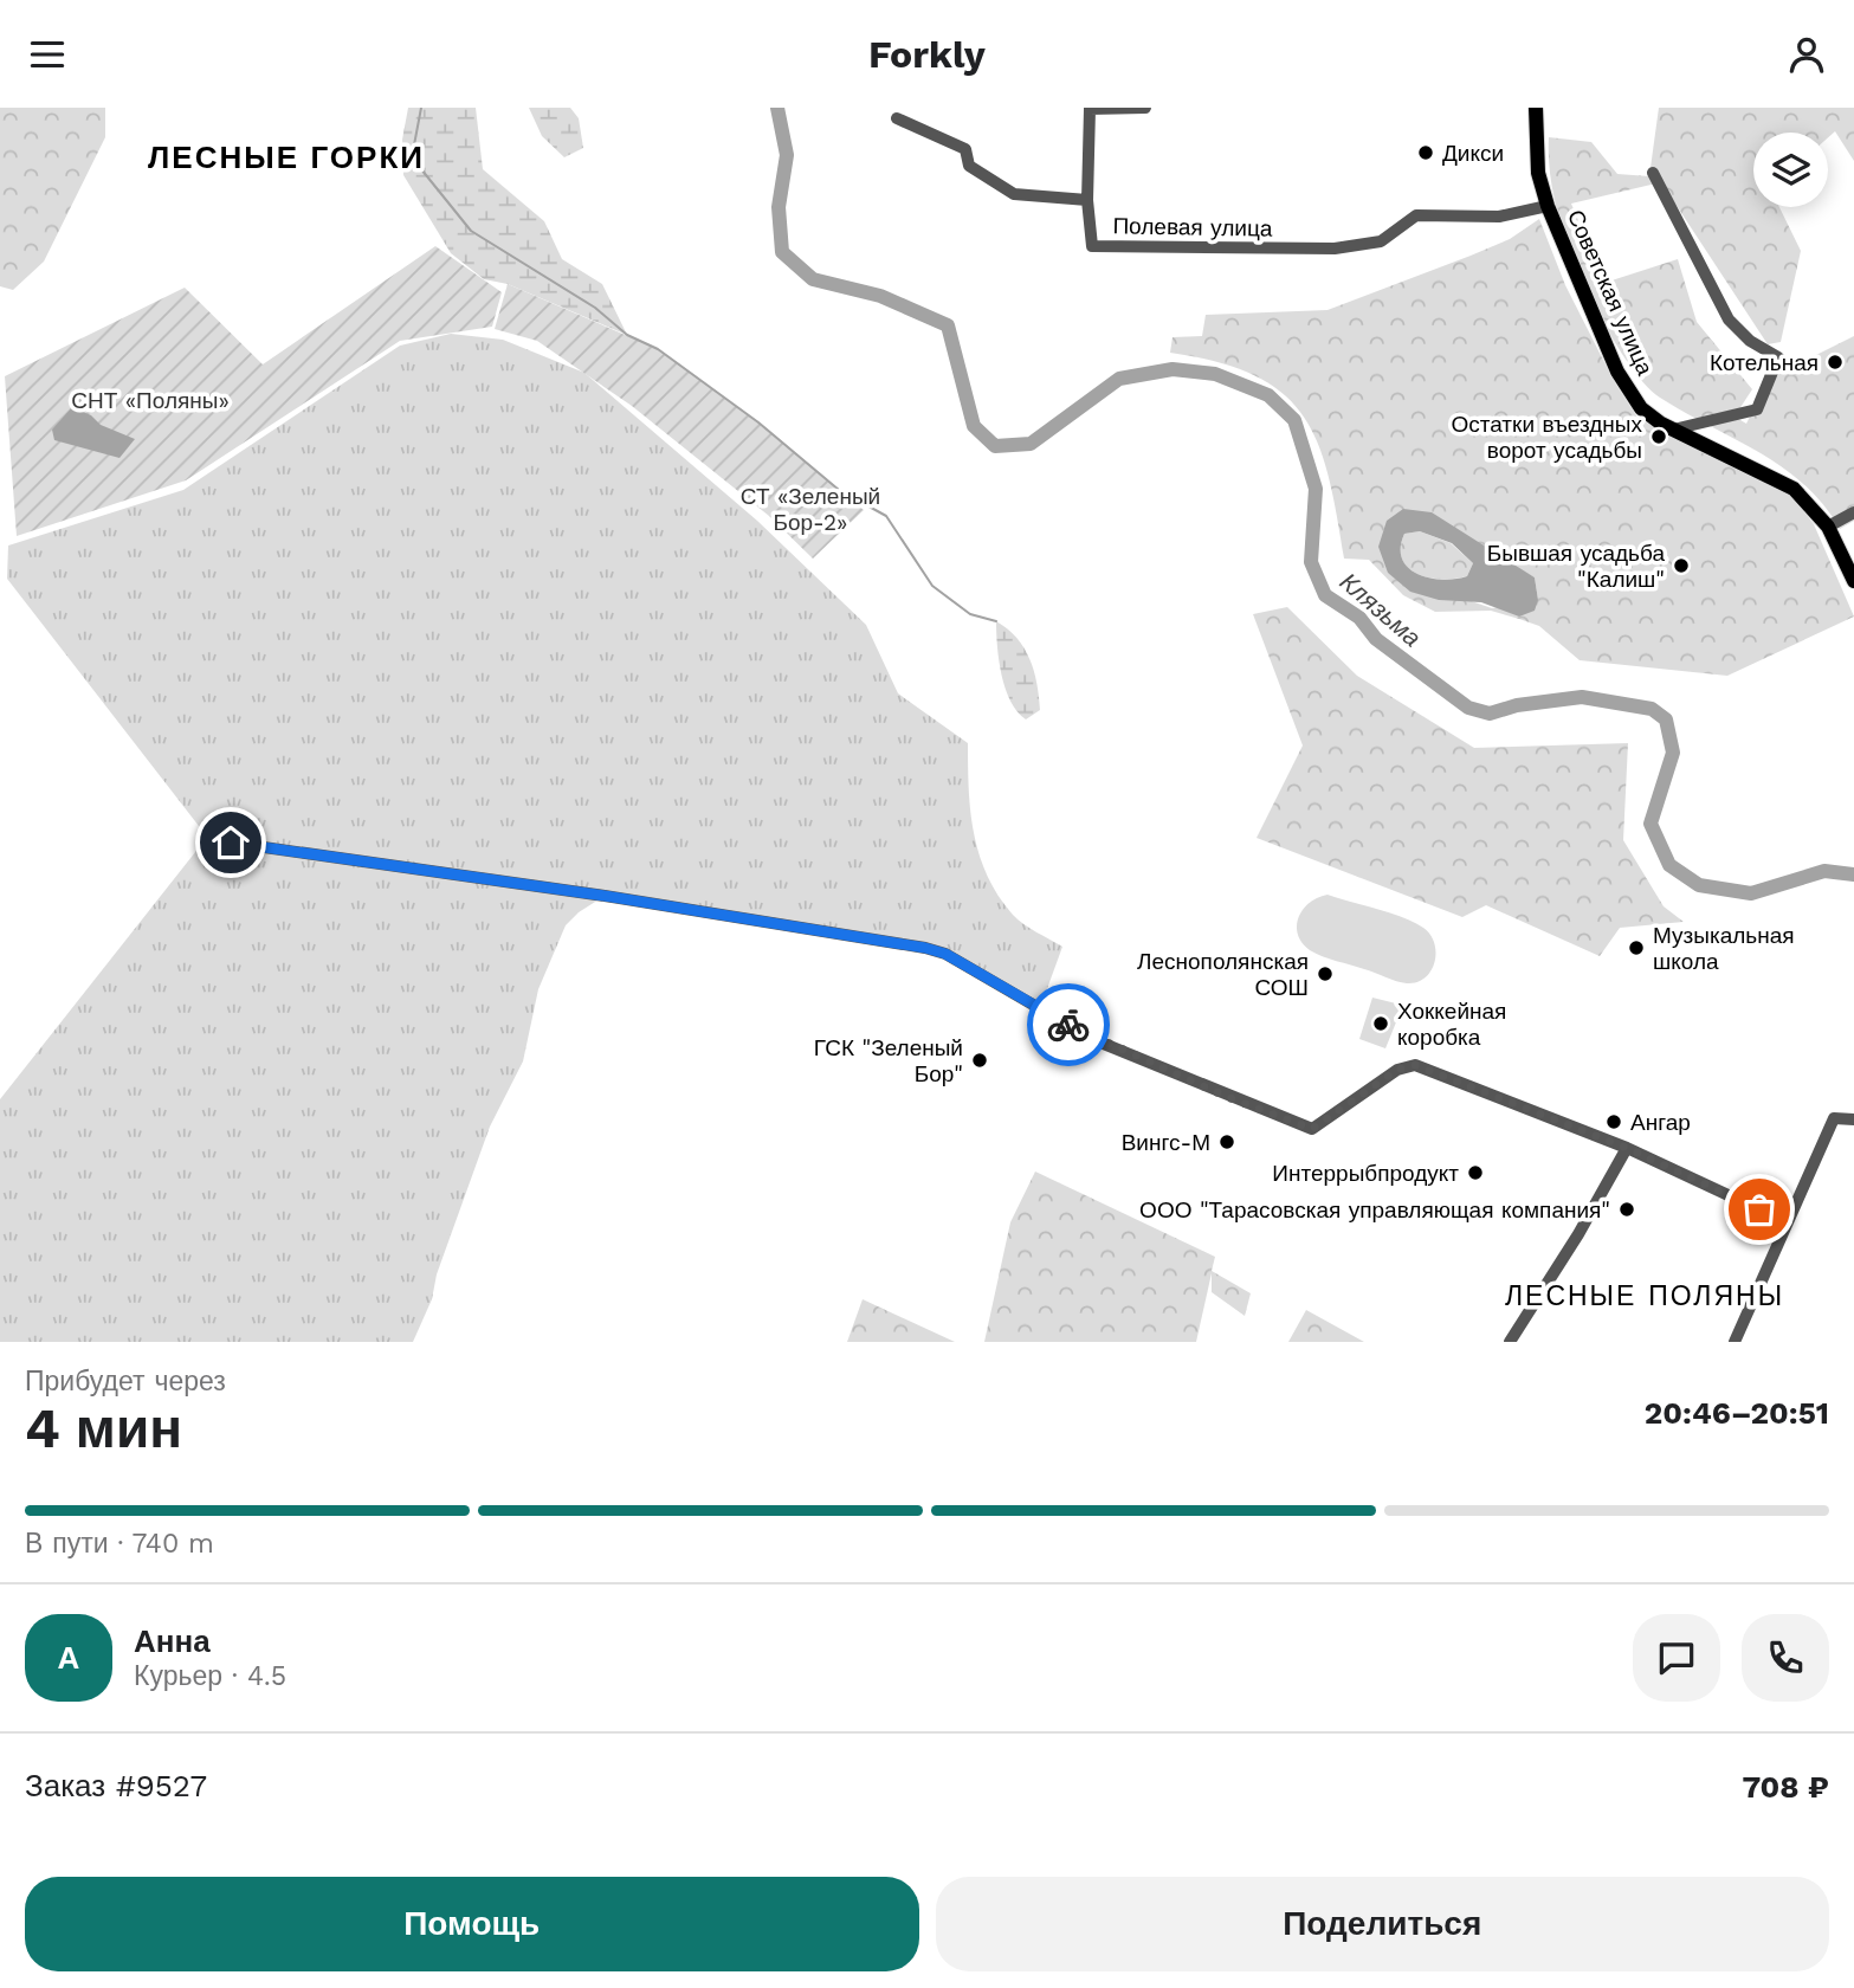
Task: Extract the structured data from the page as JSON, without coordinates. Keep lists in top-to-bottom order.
{
  "streets": {
    "main road": ["Советская улица"],
    "street": ["Полевая улица"]
  },
  "crossings": [
    ["Полевая улица", "Советская улица"]
  ],
  "districts": ["ЛЕСНЫЕ ГОРКИ", "ЛЕСНЫЕ ПОЛЯНЫ"],
  "water": ["Клязьма"],
  "parks": ["СНТ «Поляны»", "СТ «Зеленый Бор-2»"],
  "places": [
    "Дикси",
    "Котельная",
    "Остатки въездных ворот усадьбы",
    "Бывшая усадьба \"Калиш\"",
    "Музыкальная школа",
    "Леснополянская СОШ",
    "Хоккейная коробка",
    "ГСК \"Зеленый Бор\"",
    "Ангар",
    "Вингс-М",
    "Интеррыбпродукт",
    "ООО \"Тарасовская управляющая компания\""
  ],
  "page": {
    "header": "Forkly",
    "heading": ["4 мин", "Прибудет через", "20:46–20:51"],
    "panel": [
      "Анна",
      "Курьер · 4.5",
      "Заказ #9527",
      "708 ₽"
    ],
    "bar": "В пути · 740 m",
    "round": "А",
    "buttons": ["Помощь", "Поделиться"]
  }
}
